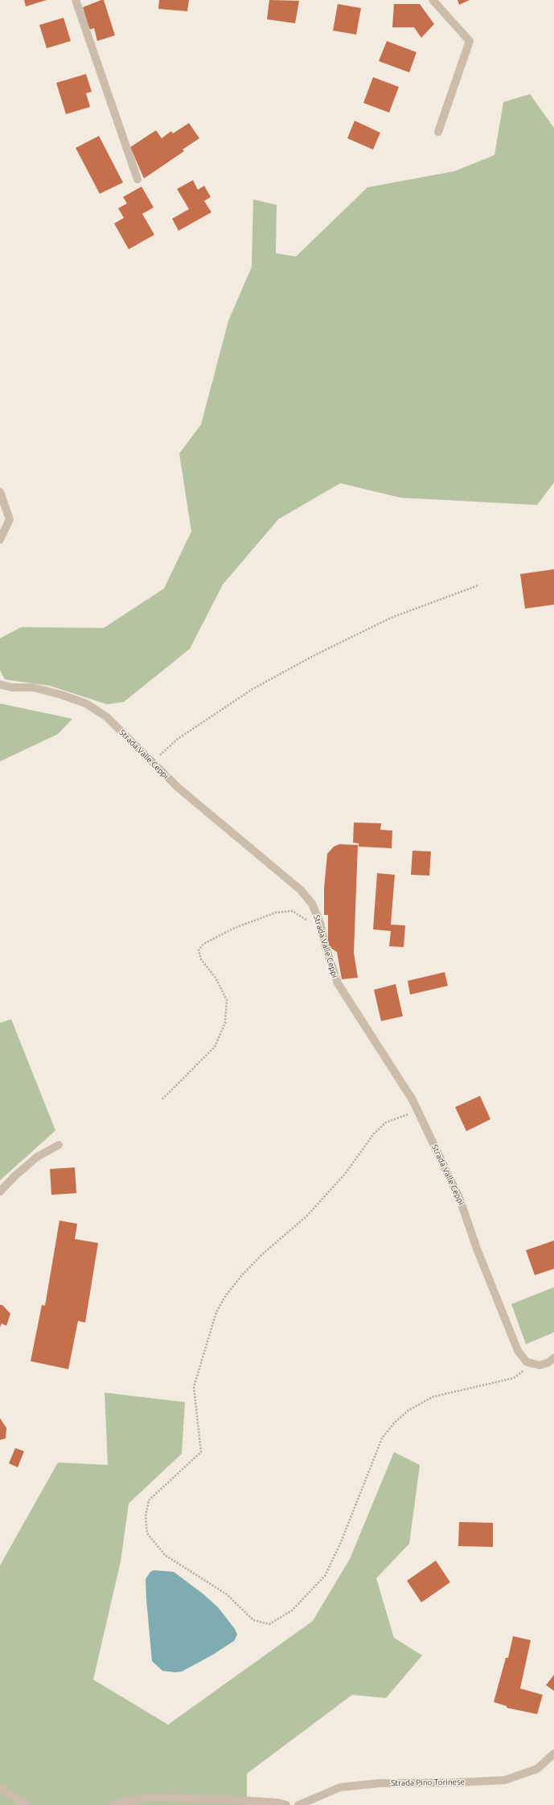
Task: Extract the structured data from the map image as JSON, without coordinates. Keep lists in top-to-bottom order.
{
  "streets": {
    "street": ["Strada Valle Ceppi", "Strada Pino Torinese"]
  }
}
